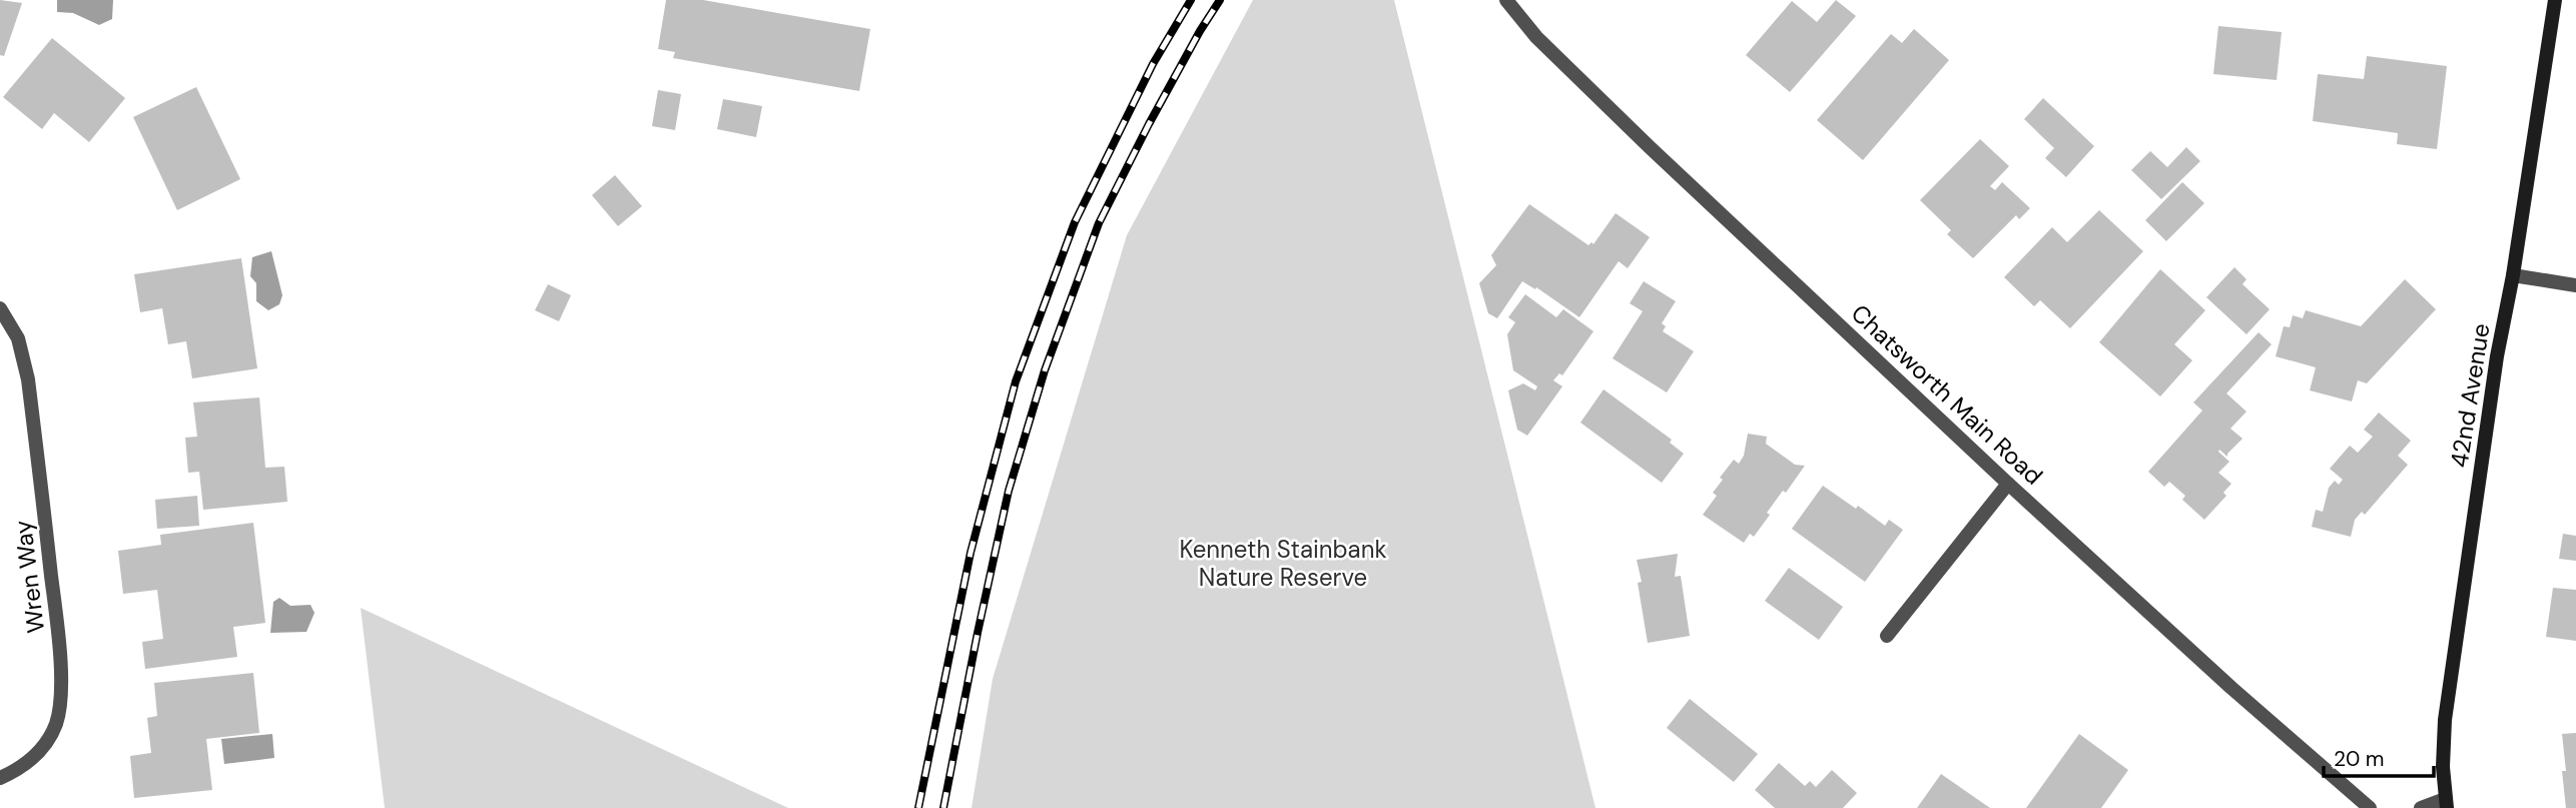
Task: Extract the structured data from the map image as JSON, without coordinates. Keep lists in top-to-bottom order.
{
  "streets": {
    "street": ["Chatsworth Main Road", "42nd Avenue", "Wren Way"]
  },
  "parks": ["Kenneth Stainbank Nature Reserve"],
  "scale_bar": "20 m"
}
